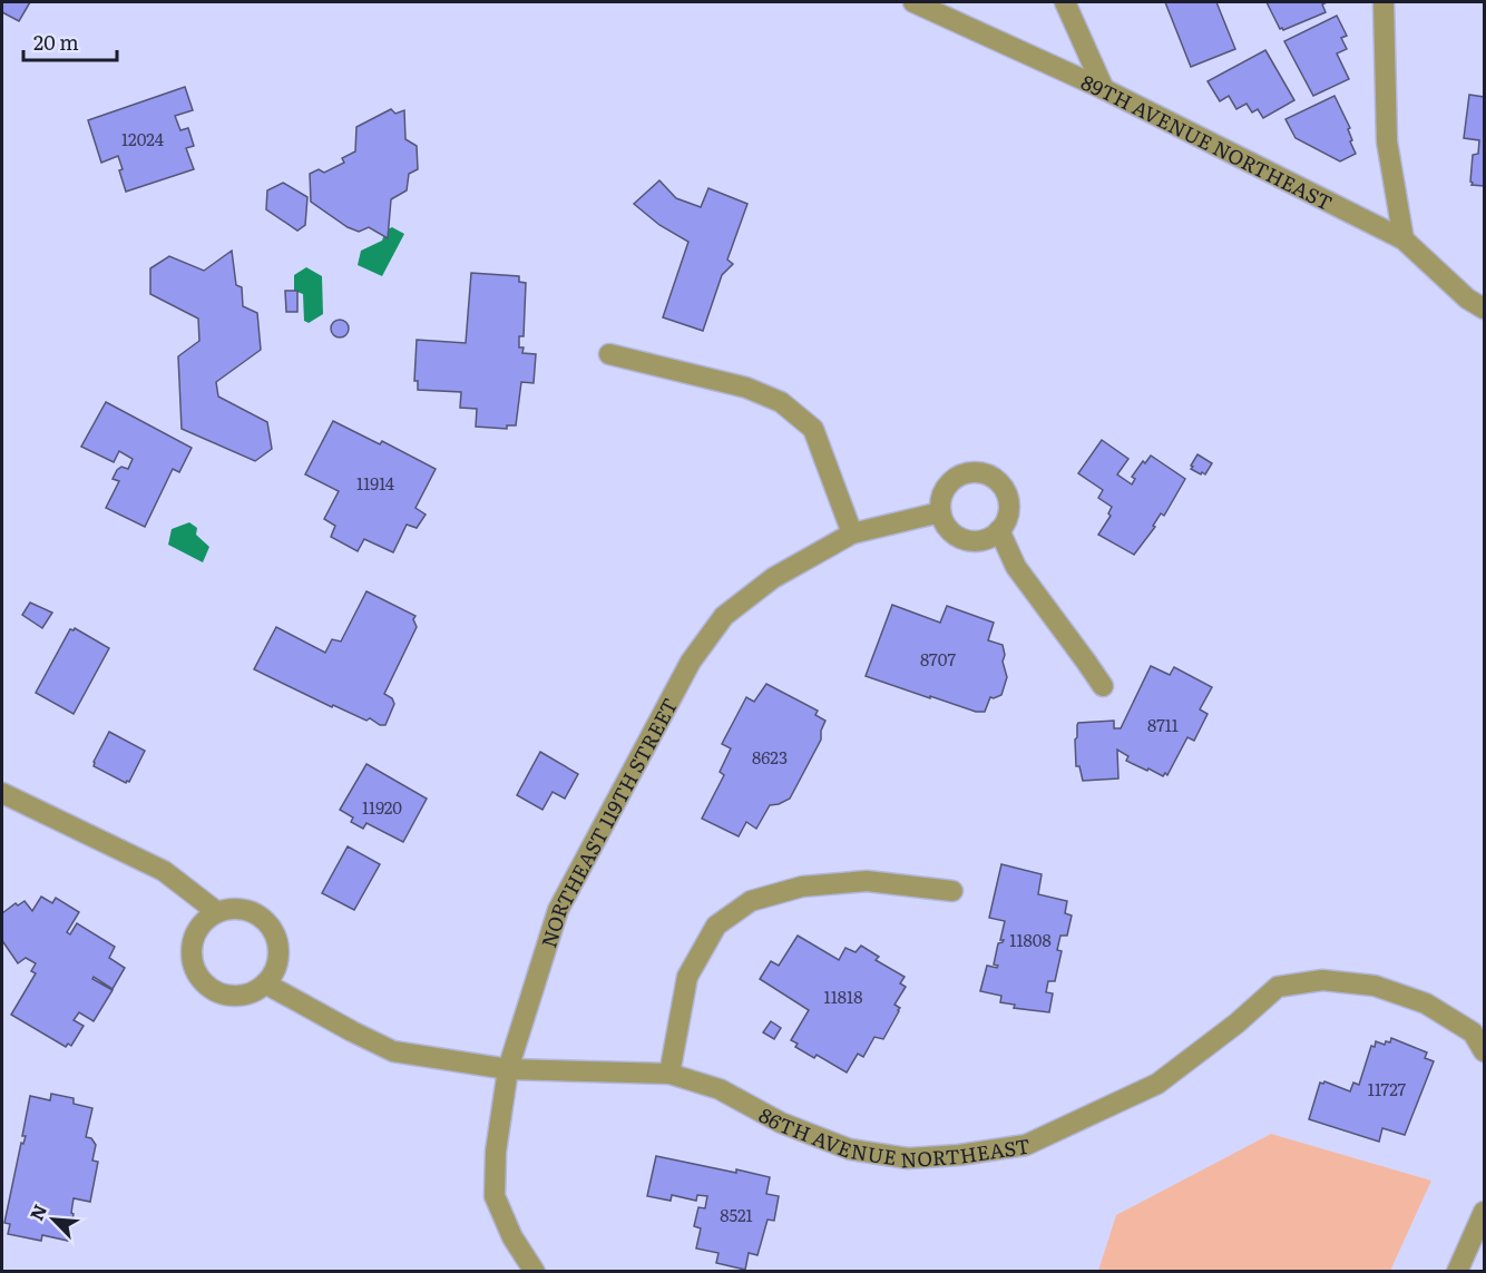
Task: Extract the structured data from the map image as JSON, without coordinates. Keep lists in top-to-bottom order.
{
  "streets": {
    "street": ["89TH AVENUE NORTHEAST", "NORTHEAST 119TH STREET", "86TH AVENUE NORTHEAST"]
  },
  "crossings": [
    ["NORTHEAST 119TH STREET", "86TH AVENUE NORTHEAST"]
  ],
  "house_numbers": [
    "12024",
    "11914",
    "8707",
    "8711",
    "8623",
    "11920",
    "11808",
    "11818",
    "11727",
    "8521"
  ],
  "scale_bar": "20 m",
  "north": "top left"
}
